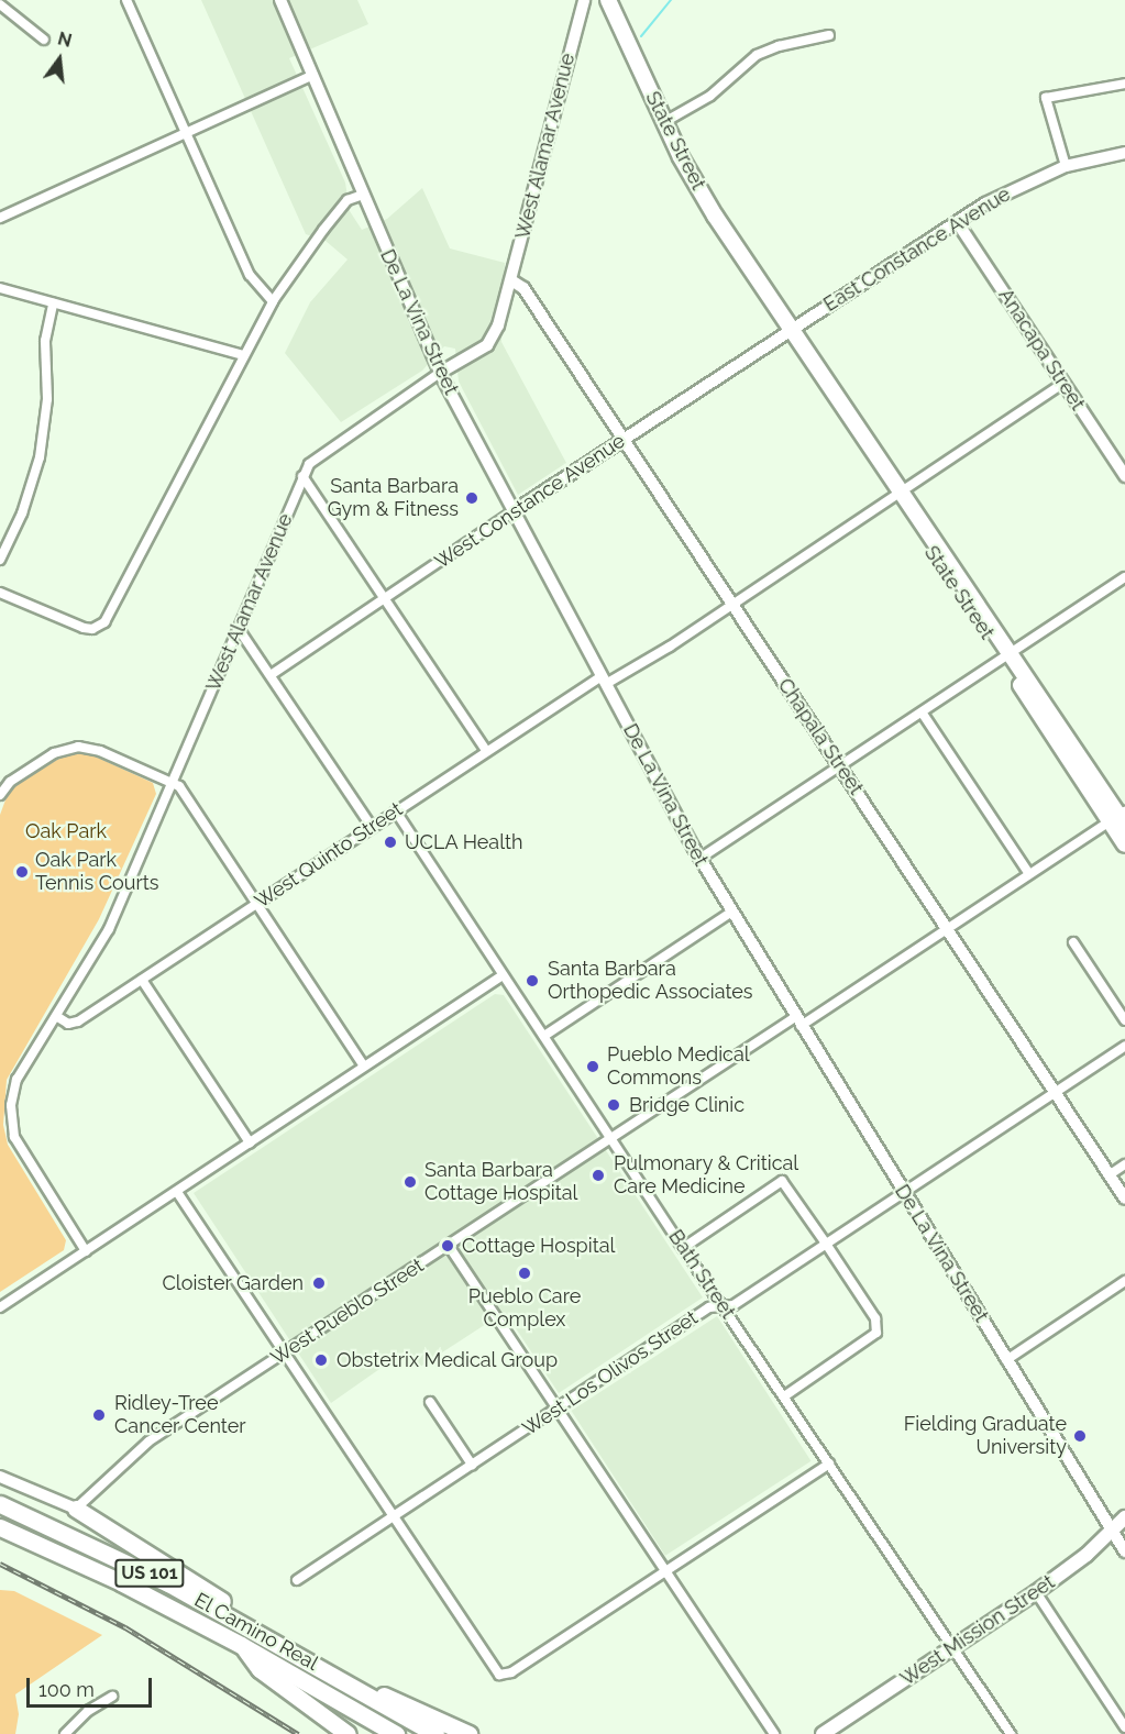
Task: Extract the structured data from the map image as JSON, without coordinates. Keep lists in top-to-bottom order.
{
  "streets": {
    "highway": ["US 101", "El Camino Real"],
    "main road": ["State Street", "West Mission Street"],
    "street": [
      "West Alamar Avenue",
      "East Constance Avenue",
      "De La Vina Street",
      "Anacapa Street",
      "West Constance Avenue",
      "Chapala Street",
      "West Quinto Street",
      "Bath Street",
      "West Pueblo Street",
      "West Los Olivos Street"
    ]
  },
  "crossings": [
    ["State Street", "East Constance Avenue"],
    ["State Street", "West Constance Avenue"],
    ["State Street", "West Quinto Street"],
    ["State Street", "West Pueblo Street"],
    ["West Alamar Avenue", "De La Vina Street"],
    ["West Alamar Avenue", "Chapala Street"],
    ["West Alamar Avenue", "West Quinto Street"],
    ["East Constance Avenue", "Anacapa Street"],
    ["East Constance Avenue", "West Constance Avenue"],
    ["De La Vina Street", "West Constance Avenue"],
    ["De La Vina Street", "West Quinto Street"],
    ["De La Vina Street", "West Pueblo Street"],
    ["De La Vina Street", "West Los Olivos Street"],
    ["De La Vina Street", "West Mission Street"],
    ["Anacapa Street", "West Quinto Street"],
    ["West Constance Avenue", "Chapala Street"],
    ["Chapala Street", "West Quinto Street"],
    ["Chapala Street", "West Pueblo Street"],
    ["Chapala Street", "West Los Olivos Street"],
    ["West Quinto Street", "Bath Street"],
    ["Bath Street", "West Pueblo Street"],
    ["Bath Street", "West Los Olivos Street"],
    ["Bath Street", "West Mission Street"]
  ],
  "parks": ["Oak Park"],
  "places": [
    "Santa Barbara Gym & Fitness",
    "UCLA Health",
    "Oak Park Tennis Courts",
    "Santa Barbara Orthopedic Associates",
    "Pueblo Medical Commons",
    "Bridge Clinic",
    "Pulmonary & Critical Care Medicine",
    "Santa Barbara Cottage Hospital",
    "Cottage Hospital",
    "Pueblo Care Complex",
    "Cloister Garden",
    "Obstetrix Medical Group",
    "Ridley-Tree Cancer Center",
    "Fielding Graduate University"
  ],
  "scale_bar": "100 m",
  "north": "top"
}
